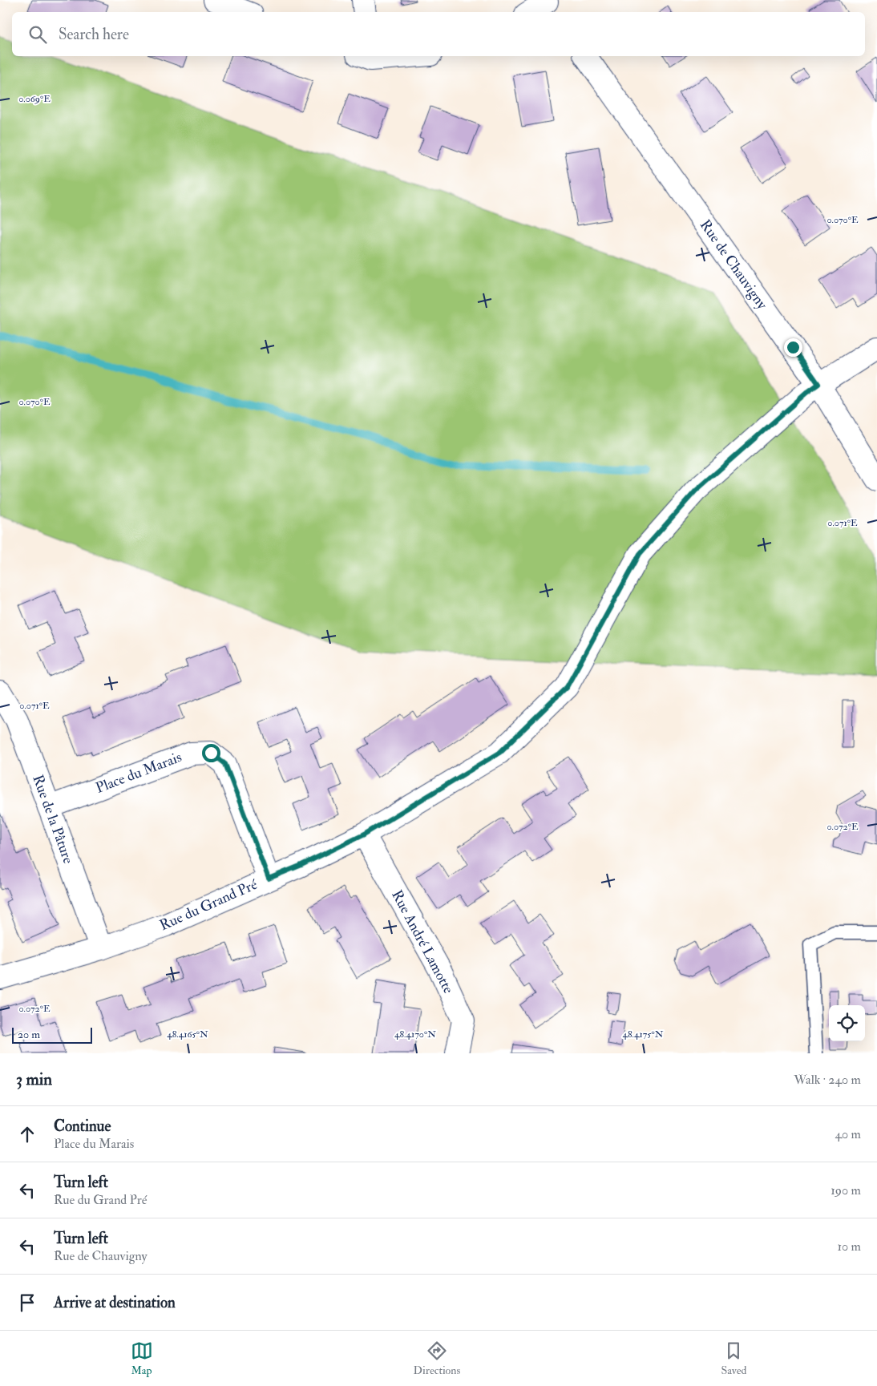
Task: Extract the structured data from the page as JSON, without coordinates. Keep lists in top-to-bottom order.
{
  "streets": {
    "street": [
      "Rue de Chauvigny",
      "Place du Marais",
      "Rue de la Pâture",
      "Rue du Grand Pré",
      "Rue André Lamotte"
    ]
  },
  "crossings": [
    ["Rue de Chauvigny", "Rue du Grand Pré"],
    ["Place du Marais", "Rue de la Pâture"],
    ["Place du Marais", "Rue du Grand Pré"],
    ["Rue de la Pâture", "Rue du Grand Pré"],
    ["Rue du Grand Pré", "Rue André Lamotte"]
  ],
  "scale_bar": "20 m",
  "page": {
    "search": "Search here",
    "scale": "20 m",
    "heading": ["3 min", "Walk · 240 m"],
    "list": [
      ["Continue", "Place du Marais", "40 m"],
      ["Turn left", "Rue du Grand Pré", "190 m"],
      ["Turn left", "Rue de Chauvigny", "10 m"],
      "Arrive at destination"
    ],
    "nav": ["Map", "Directions", "Saved"]
  },
  "coordinates": [
    "0.069°E",
    "0.070°E",
    "0.071°E",
    "0.072°E",
    "48.4165°N",
    "48.4170°N",
    "48.4175°N"
  ]
}
